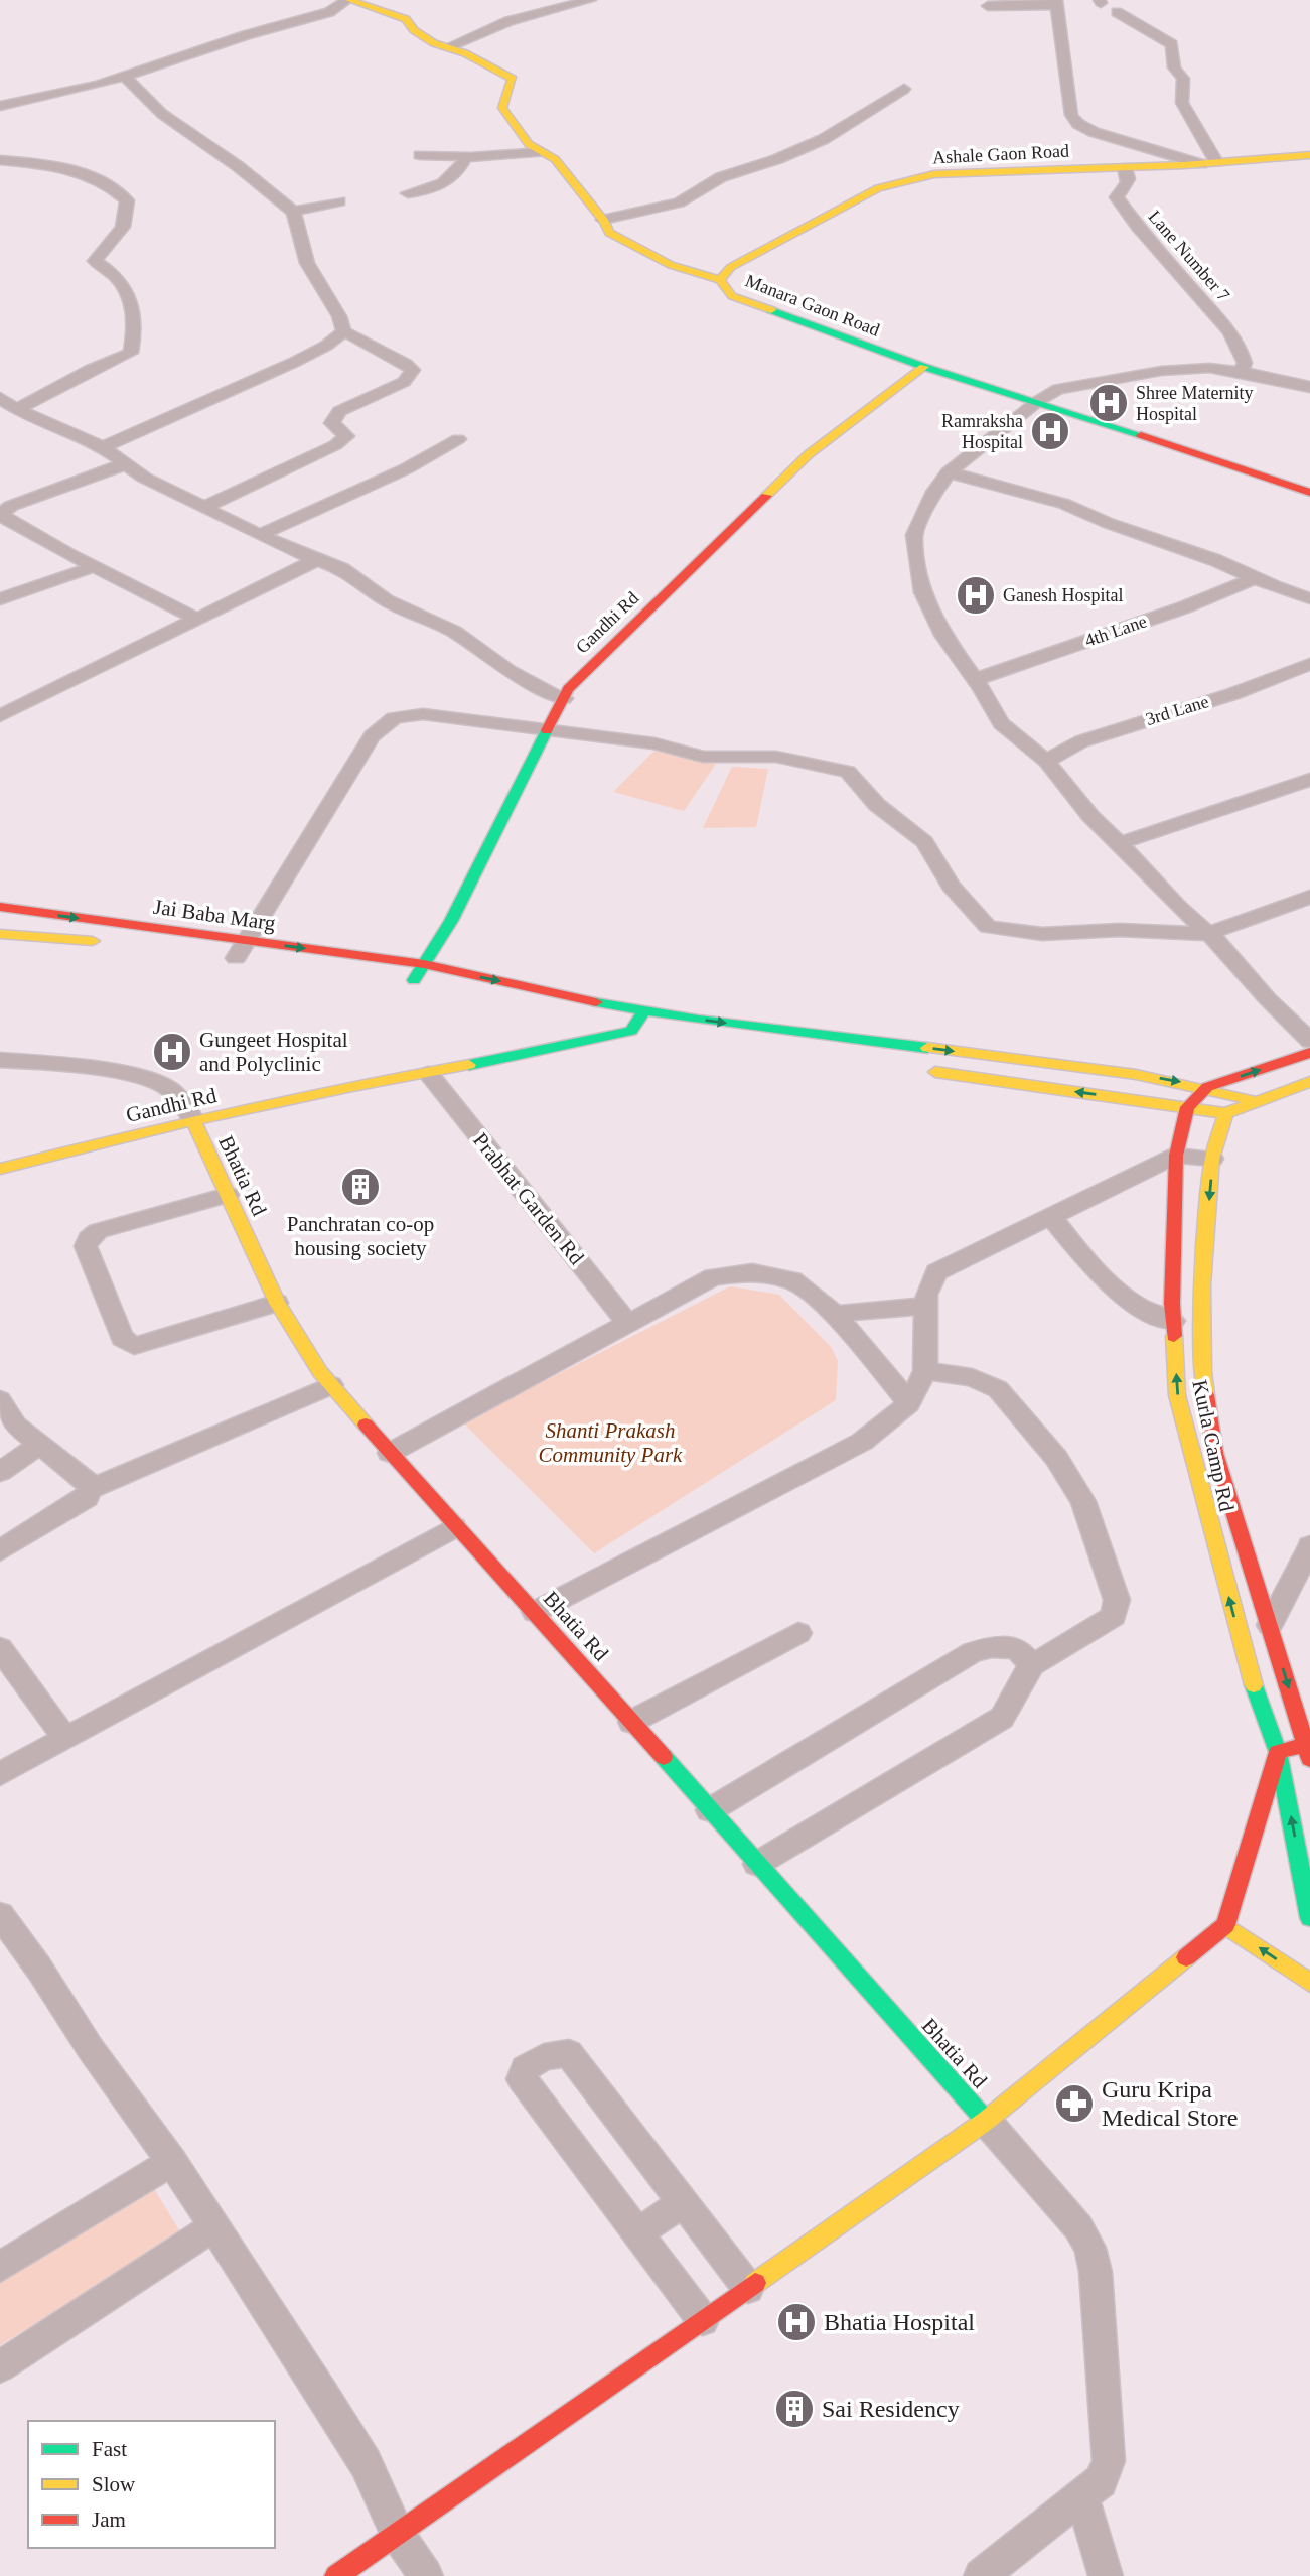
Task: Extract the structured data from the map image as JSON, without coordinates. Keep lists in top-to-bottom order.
{
  "streets": {
    "street": [
      "Ashale Gaon Road",
      "Lane Number 7",
      "Manara Gaon Road",
      "Gandhi Rd",
      "4th Lane",
      "3rd Lane",
      "Jai Baba Marg",
      "Bhatia Rd",
      "Prabhat Garden Rd",
      "Kurla Camp Rd"
    ]
  },
  "crossings": [
    ["Ashale Gaon Road", "Lane Number 7"],
    ["Ashale Gaon Road", "Manara Gaon Road"],
    ["Manara Gaon Road", "Gandhi Rd"],
    ["Gandhi Rd", "Jai Baba Marg"],
    ["Gandhi Rd", "Bhatia Rd"],
    ["Gandhi Rd", "Prabhat Garden Rd"]
  ],
  "parks": ["Shanti Prakash Community Park"],
  "places": {
    "hospital": [
      "Shree Maternity Hospital",
      "Ramraksha Hospital",
      "Ganesh Hospital",
      "Gungeet Hospital and Polyclinic",
      "Bhatia Hospital"
    ],
    "building": ["Panchratan co-op housing society", "Sai Residency"],
    "pharmacy": ["Guru Kripa Medical Store"]
  },
  "legend": ["Fast", "Slow", "Jam"]
}
